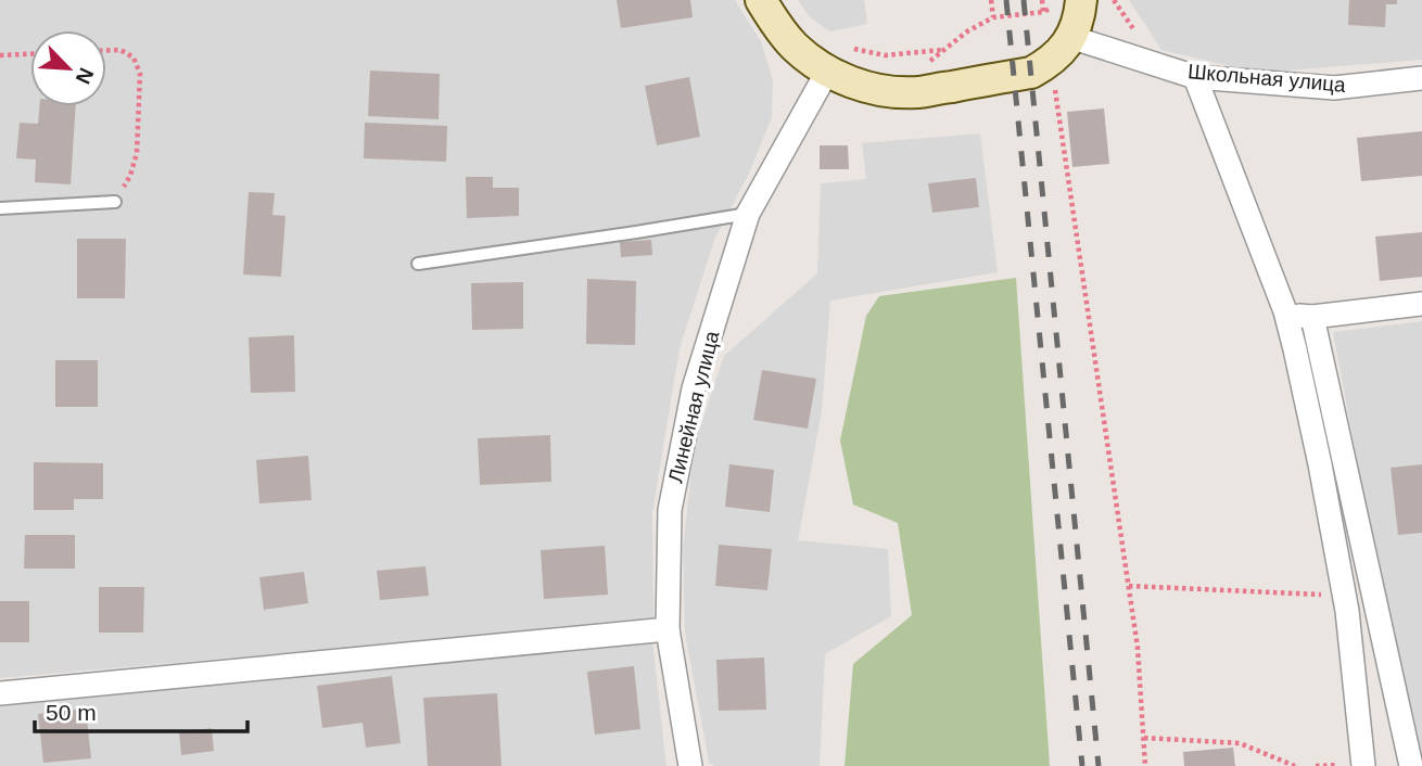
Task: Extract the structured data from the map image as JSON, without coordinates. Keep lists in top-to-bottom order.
{
  "streets": {
    "street": ["Школьная улица", "Линейная улица"]
  },
  "scale_bar": "50 m",
  "north": "bottom right"
}
